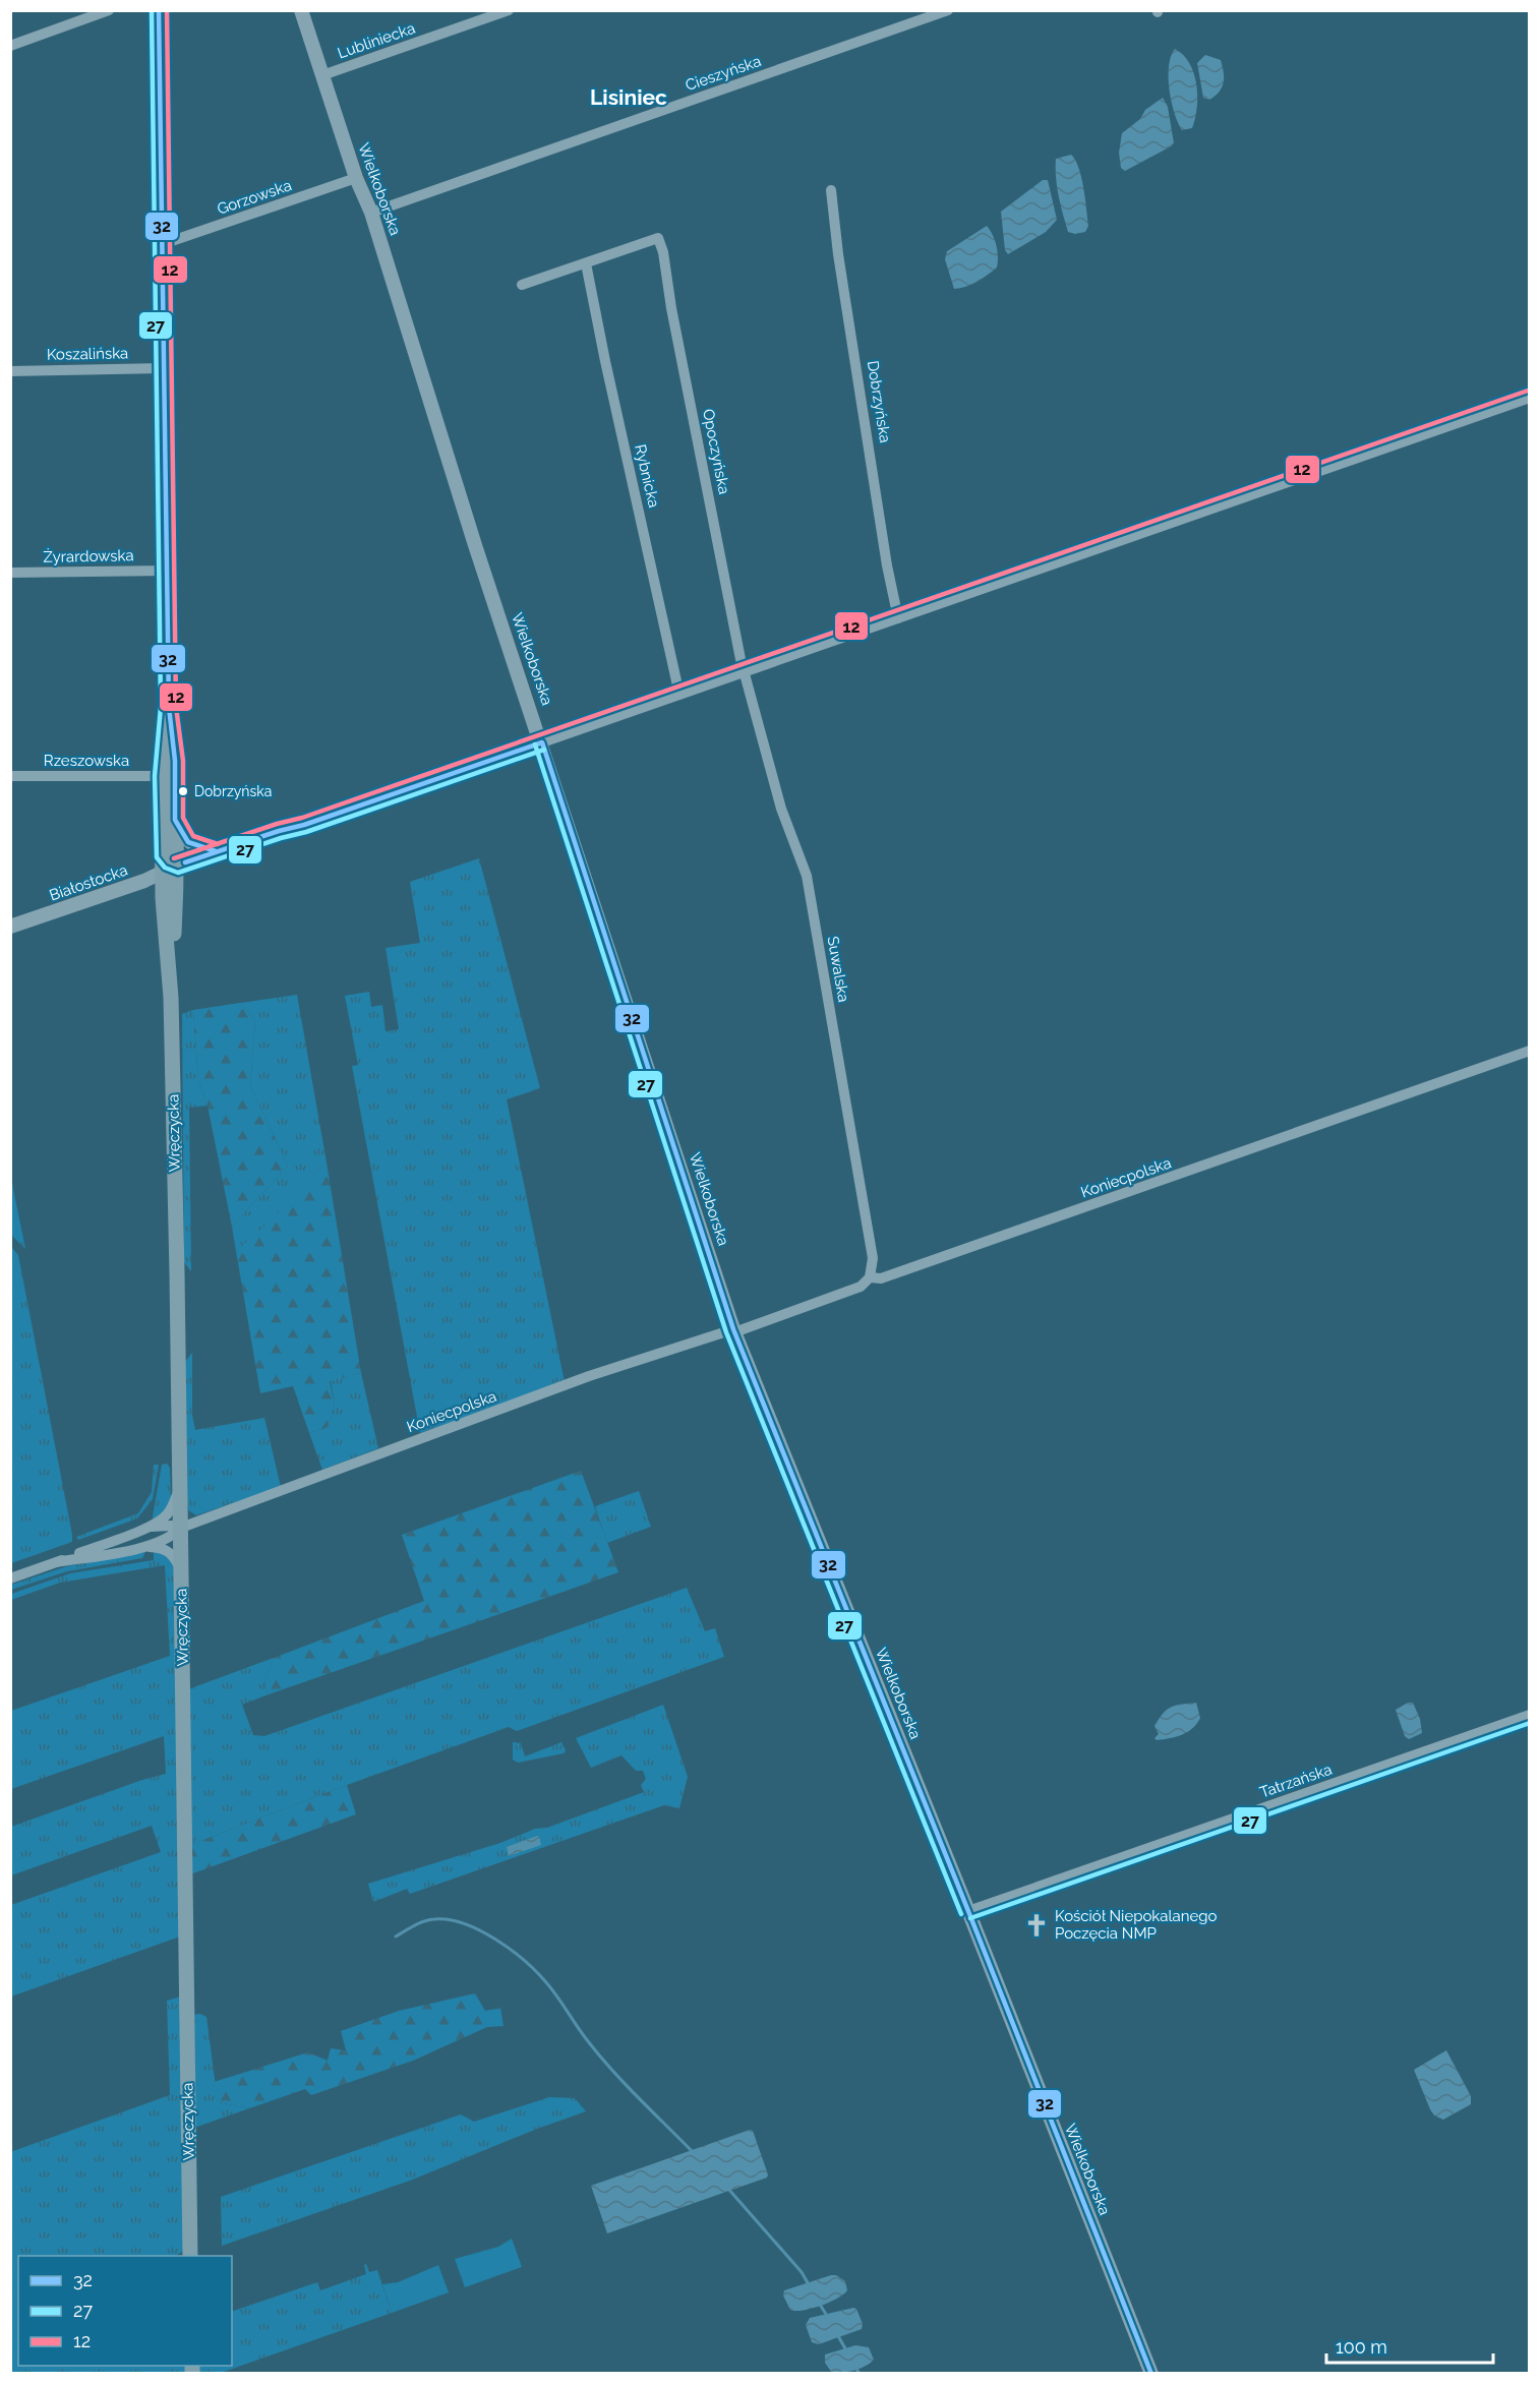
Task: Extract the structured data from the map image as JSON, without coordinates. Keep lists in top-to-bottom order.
{
  "streets": {
    "main road": ["Wręczycka"],
    "street": [
      "Lubliniecka",
      "Cieszyńska",
      "Wielkoborska",
      "Gorzowska",
      "Koszalińska",
      "Dobrzyńska",
      "Opoczyńska",
      "Rybnicka",
      "Żyrardowska",
      "Rzeszowska",
      "Białostocka",
      "Suwalska",
      "Koniecpolska",
      "Tatrzańska"
    ]
  },
  "crossings": [
    ["Lubliniecka", "Wielkoborska"],
    ["Cieszyńska", "Wielkoborska"],
    ["Wielkoborska", "Gorzowska"],
    ["Wielkoborska", "Koniecpolska"],
    ["Wielkoborska", "Tatrzańska"],
    ["Gorzowska", "Wręczycka"],
    ["Koszalińska", "Wręczycka"],
    ["Opoczyńska", "Rybnicka"],
    ["Opoczyńska", "Suwalska"],
    ["Żyrardowska", "Wręczycka"],
    ["Rzeszowska", "Wręczycka"],
    ["Białostocka", "Wręczycka"],
    ["Suwalska", "Koniecpolska"],
    ["Wręczycka", "Koniecpolska"]
  ],
  "districts": ["Lisiniec"],
  "places": {
    "other": ["Dobrzyńska"],
    "church": ["Kościół Niepokalanego Poczęcia NMP"]
  },
  "lines": ["transit line 32", "transit line 27", "transit line 12"],
  "legend": ["32", "27", "12"],
  "scale_bar": "100 m"
}
